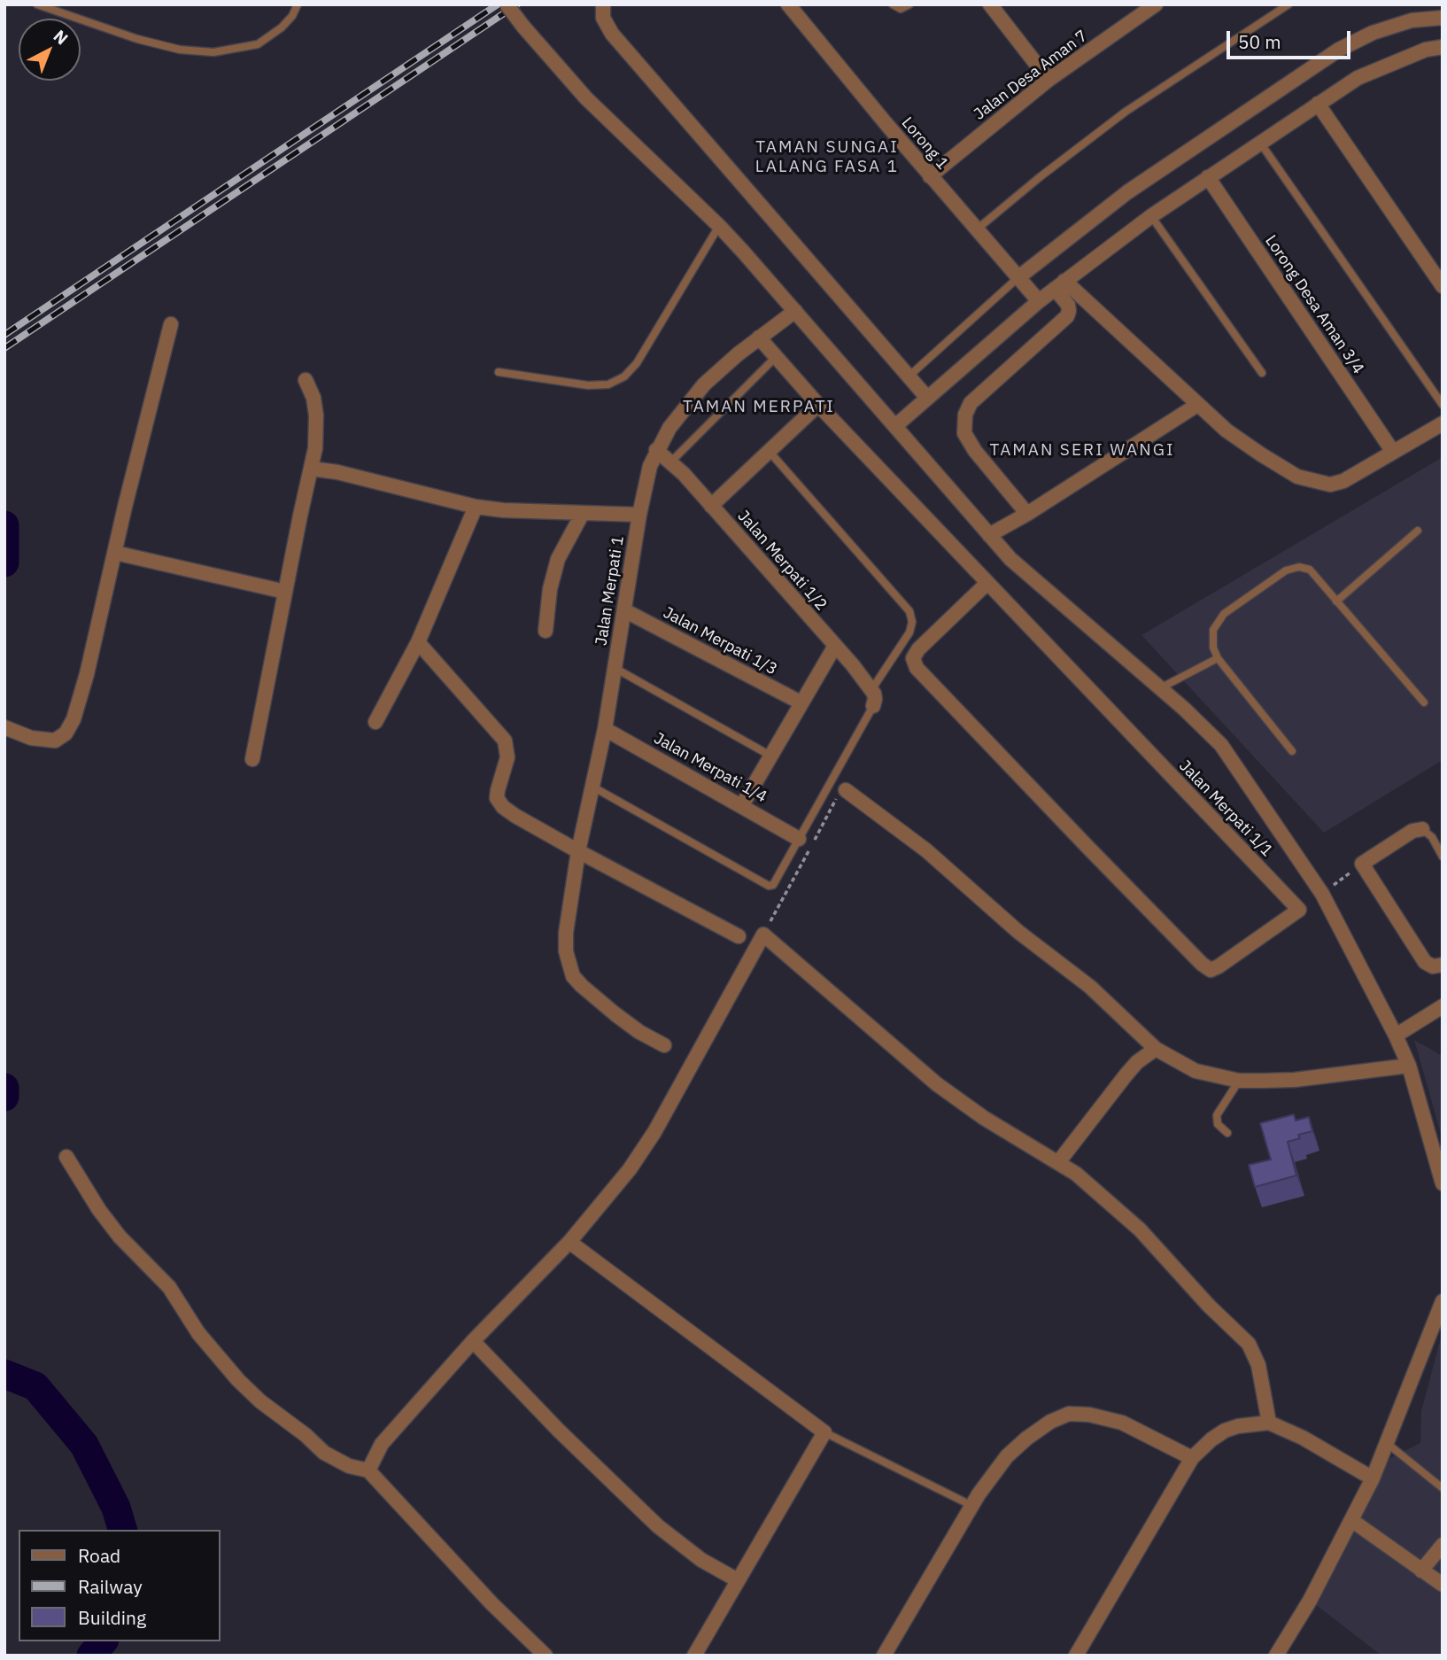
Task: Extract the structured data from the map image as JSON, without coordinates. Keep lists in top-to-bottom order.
{
  "streets": {
    "street": [
      "Jalan Desa Aman 7",
      "Lorong 1",
      "Lorong Desa Aman 3/4",
      "Jalan Merpati 1/2",
      "Jalan Merpati 1",
      "Jalan Merpati 1/3",
      "Jalan Merpati 1/4",
      "Jalan Merpati 1/1"
    ]
  },
  "crossings": [
    ["Jalan Desa Aman 7", "Lorong 1"],
    ["Jalan Merpati 1/2", "Jalan Merpati 1"],
    ["Jalan Merpati 1", "Jalan Merpati 1/3"],
    ["Jalan Merpati 1", "Jalan Merpati 1/4"],
    ["Jalan Merpati 1", "Jalan Merpati 1/1"]
  ],
  "districts": ["TAMAN SUNGAI LALANG FASA 1", "TAMAN MERPATI", "TAMAN SERI WANGI"],
  "legend": ["Road", "Railway", "Building"],
  "scale_bar": "50 m",
  "north": "top right"
}
